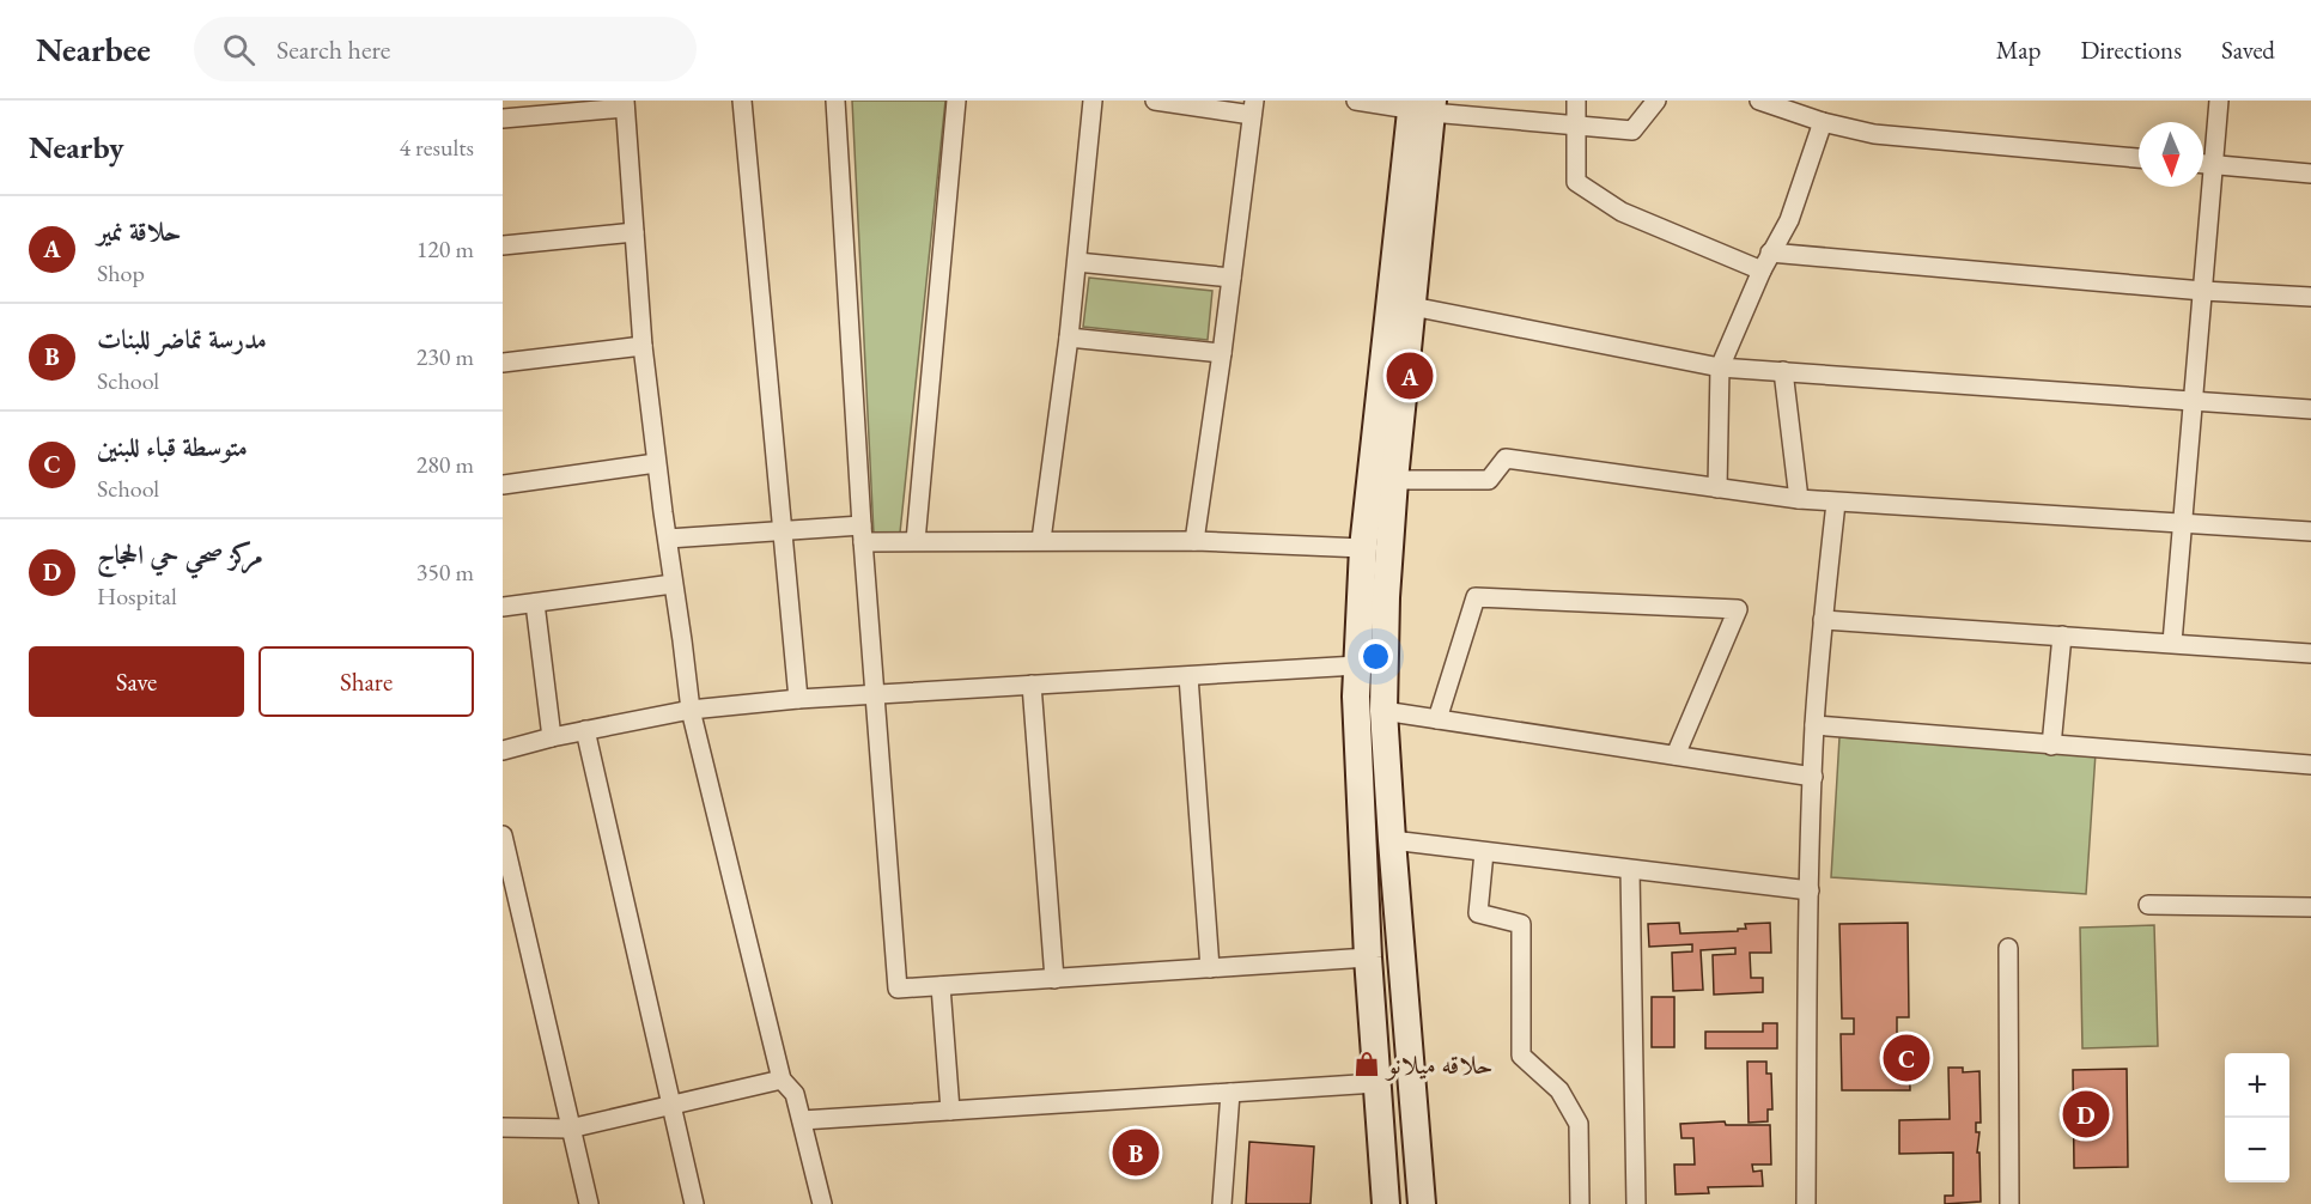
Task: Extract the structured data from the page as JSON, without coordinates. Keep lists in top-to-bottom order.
{
  "places": {
    "shop": ["حلاقه ميلانو"]
  },
  "north": "bottom",
  "page": {
    "header": "Nearbee",
    "search": "Search here",
    "nav": ["Map", "Directions", "Saved"],
    "heading": ["Nearby", "4 results"],
    "list": [
      {
        "mark": "A",
        "name": "حلاقة نمير",
        "note": "Shop",
        "value": "120 m"
      },
      {
        "mark": "B",
        "name": "مدرسة تماضر للبنات",
        "note": "School",
        "value": "230 m"
      },
      {
        "mark": "C",
        "name": "متوسطة قباء للبنين",
        "note": "School",
        "value": "280 m"
      },
      {
        "mark": "D",
        "name": "مركز صحي حي الحجاج",
        "note": "Hospital",
        "value": "350 m"
      }
    ],
    "pins": [
      "A",
      "C",
      "D",
      "B"
    ],
    "buttons": ["Save", "Share"],
    "map_buttons": ["+", "−"]
  }
}
